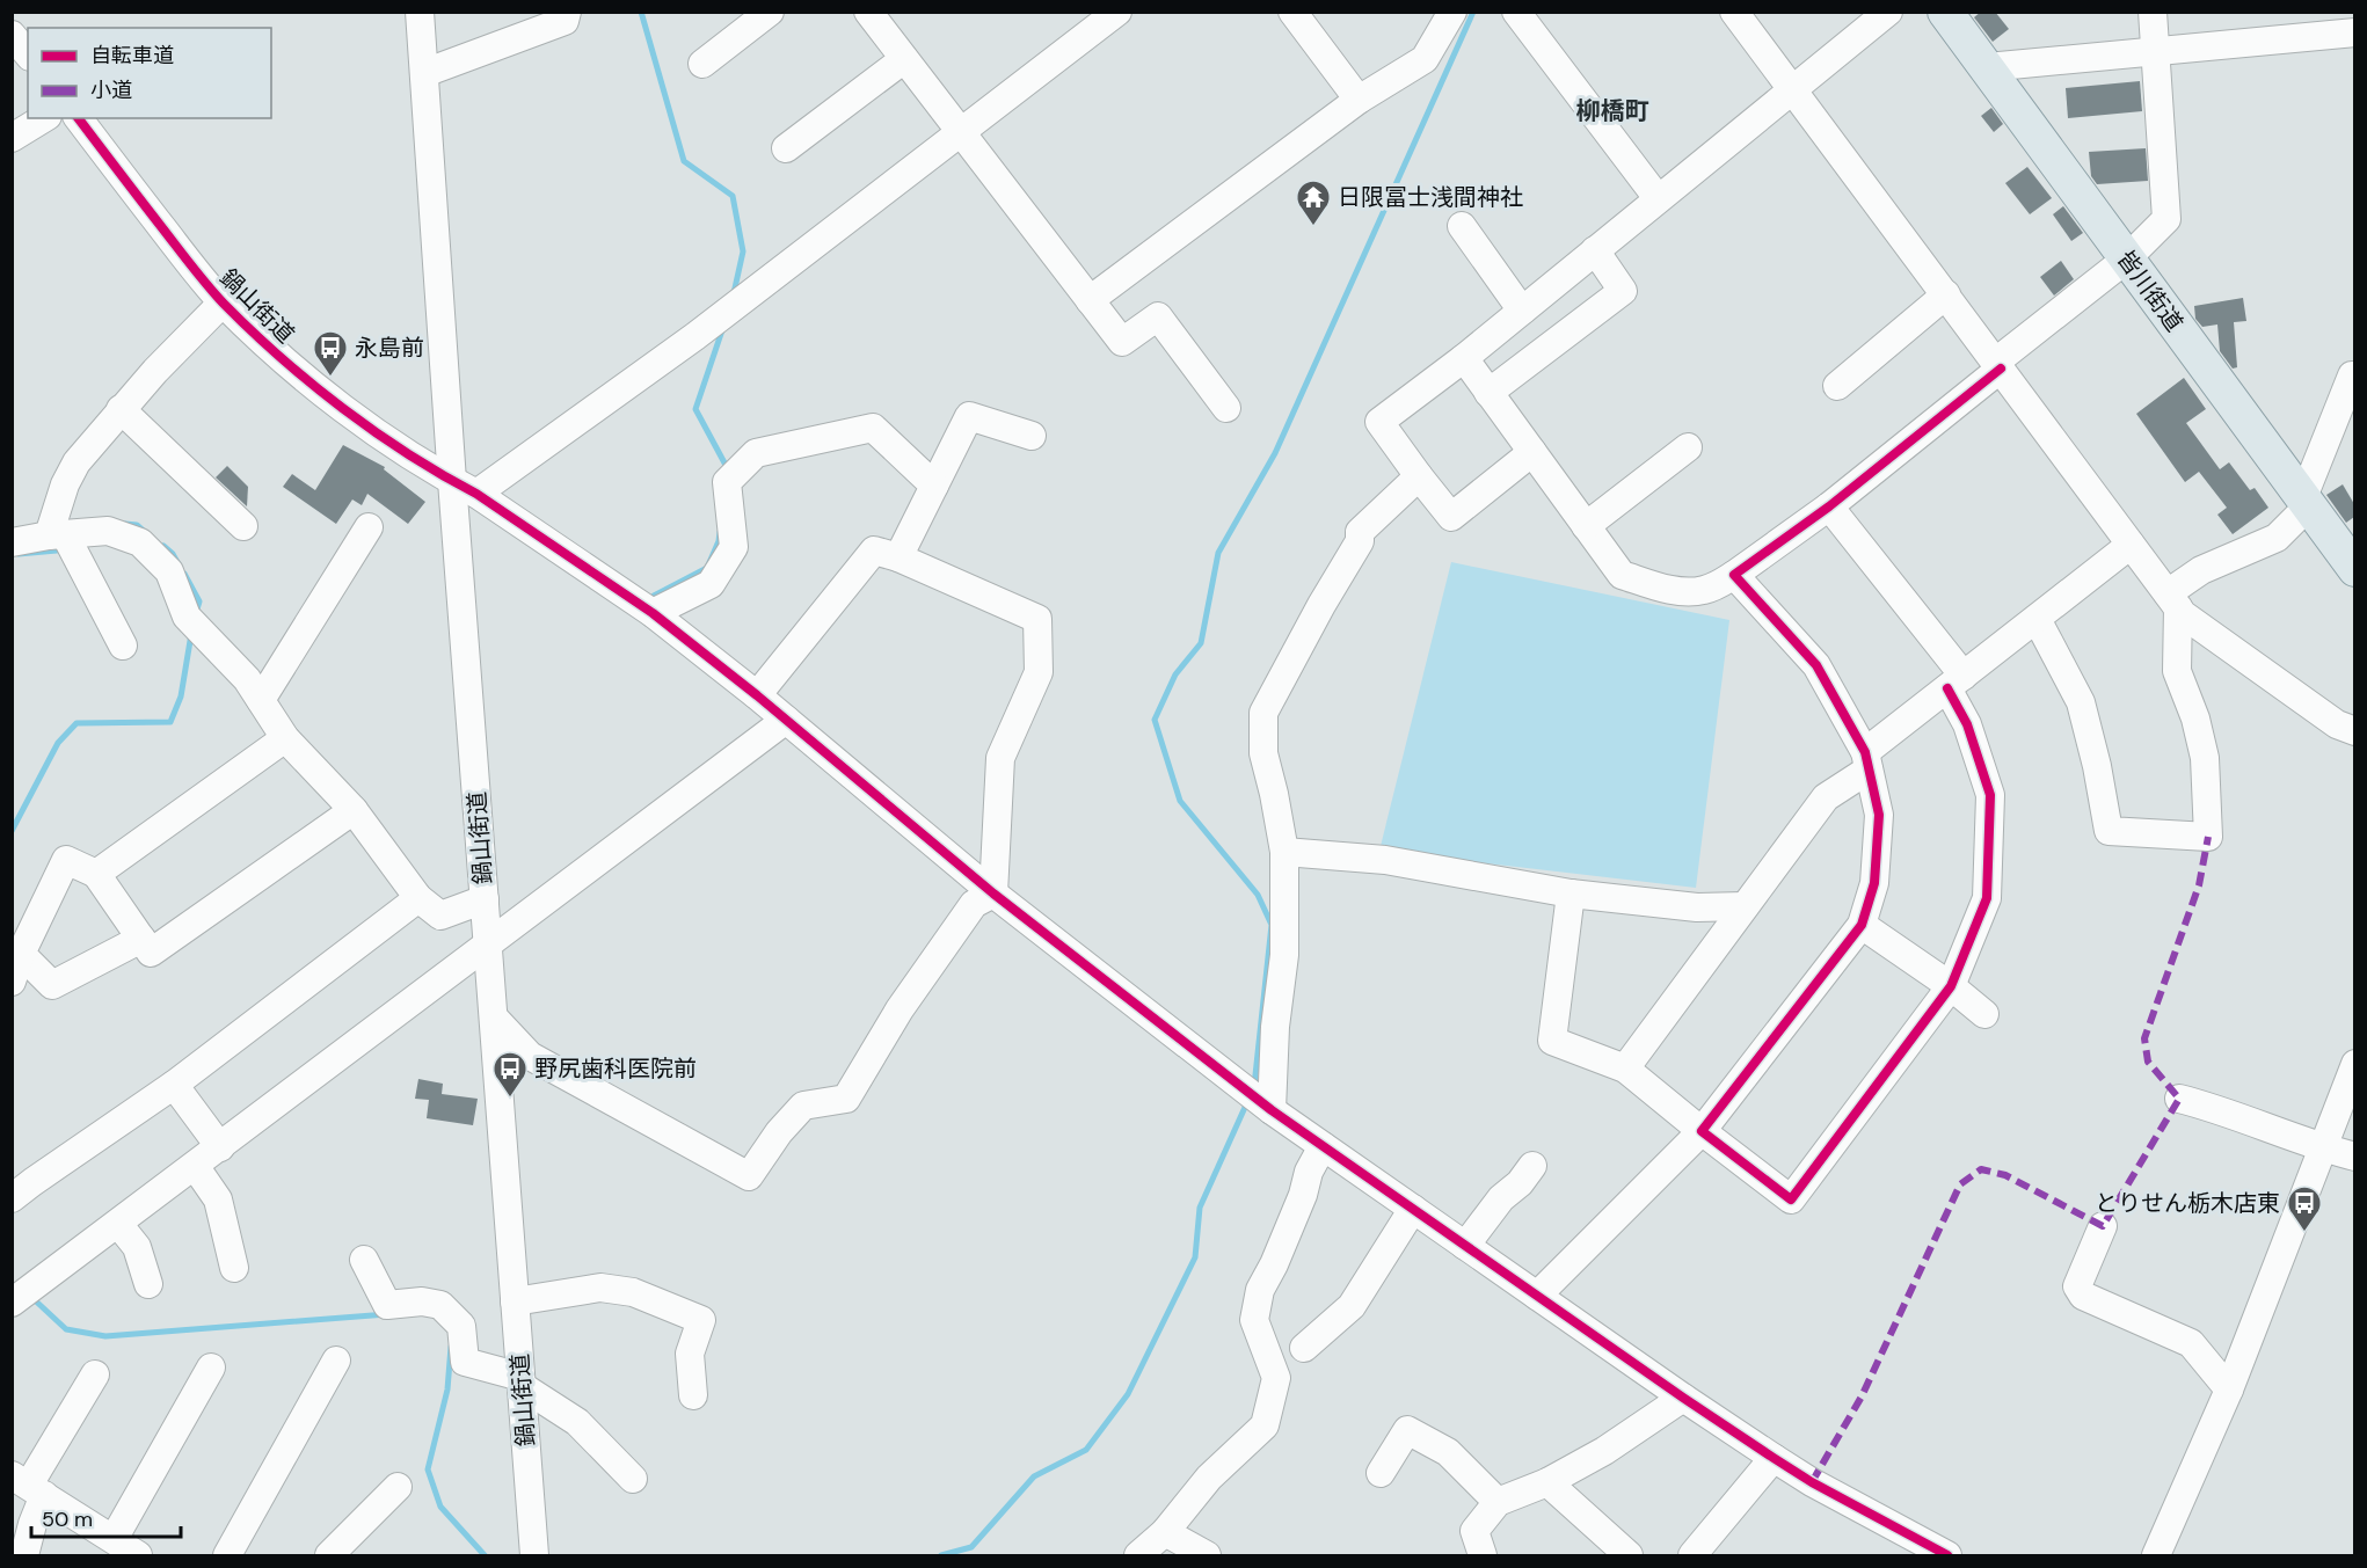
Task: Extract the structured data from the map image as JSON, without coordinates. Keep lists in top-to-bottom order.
{
  "streets": {
    "main road": ["皆川街道"],
    "street": ["鍋山街道"]
  },
  "districts": ["柳橋町"],
  "places": {
    "temple": ["日限冨士浅間神社"],
    "bus stop": ["永島前", "野尻歯科医院前", "とりせん栃木店東"]
  },
  "legend": ["自転車道", "小道"],
  "scale_bar": "50 m"
}
